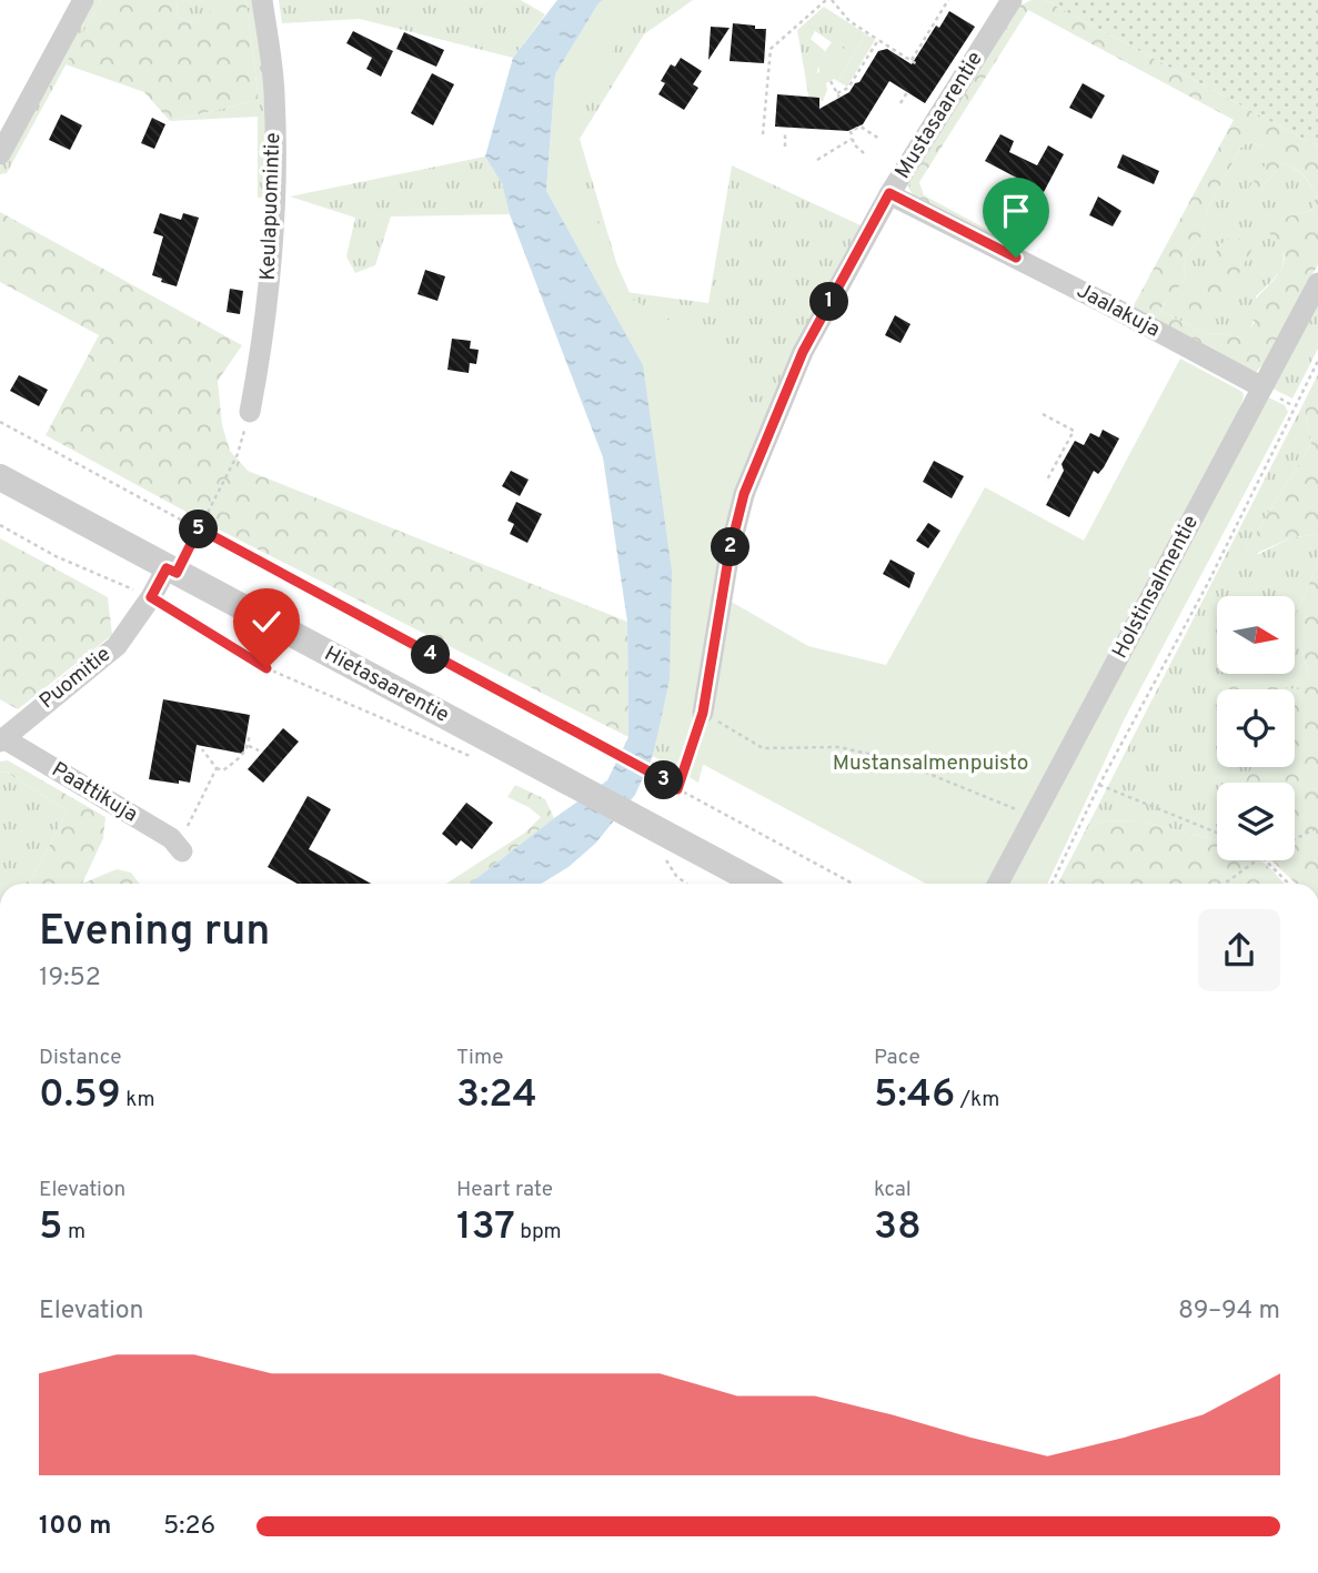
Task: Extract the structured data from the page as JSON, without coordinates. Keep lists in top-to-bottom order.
{
  "streets": {
    "street": [
      "Mustasaarentie",
      "Keulapuomintie",
      "Jaalakuja",
      "Holstinsalmentie",
      "Puomitie",
      "Hietasaarentie",
      "Paattikuja"
    ]
  },
  "crossings": [
    ["Mustasaarentie", "Jaalakuja"],
    ["Jaalakuja", "Holstinsalmentie"],
    ["Puomitie", "Hietasaarentie"],
    ["Puomitie", "Paattikuja"]
  ],
  "parks": ["Mustansalmenpuisto"],
  "north": "right",
  "page": {
    "pins": [
      "1",
      "5",
      "2",
      "4",
      "3"
    ],
    "heading": ["Evening run", "19:52"],
    "stats": [
      ["Distance", "0.59 km"],
      ["Time", "3:24"],
      ["Pace", "5:46 /km"],
      ["Elevation", "5 m"],
      ["Heart rate", "137 bpm"],
      ["kcal", "38"]
    ],
    "chart": ["Elevation", "89–94 m"],
    "list": [
      {
        "name": "100 m",
        "note": "5:26"
      }
    ]
  }
}
